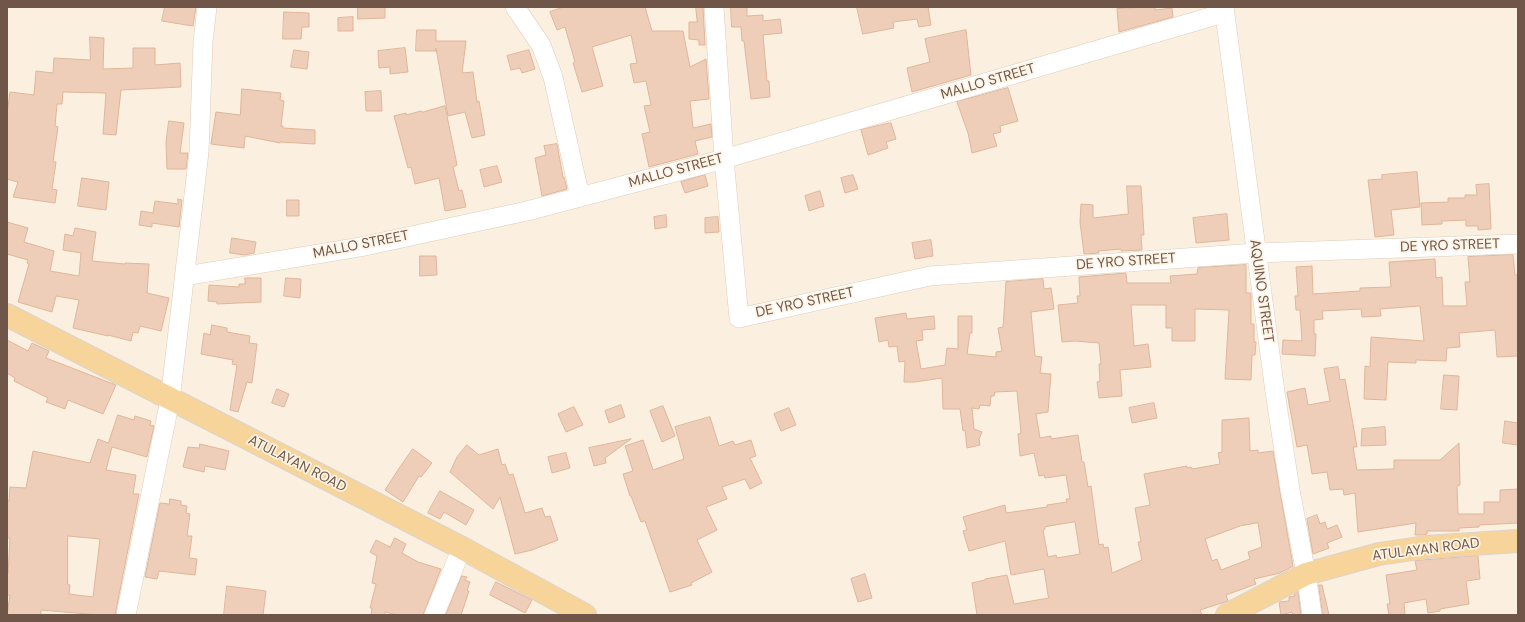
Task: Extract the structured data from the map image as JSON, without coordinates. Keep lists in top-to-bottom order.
{
  "streets": {
    "main road": ["ATULAYAN ROAD"],
    "street": ["MALLO STREET", "DE YRO STREET", "AQUINO STREET"]
  },
  "crossings": [
    ["MALLO STREET", "DE YRO STREET"],
    ["MALLO STREET", "AQUINO STREET"],
    ["DE YRO STREET", "AQUINO STREET"],
    ["AQUINO STREET", "ATULAYAN ROAD"]
  ]
}
